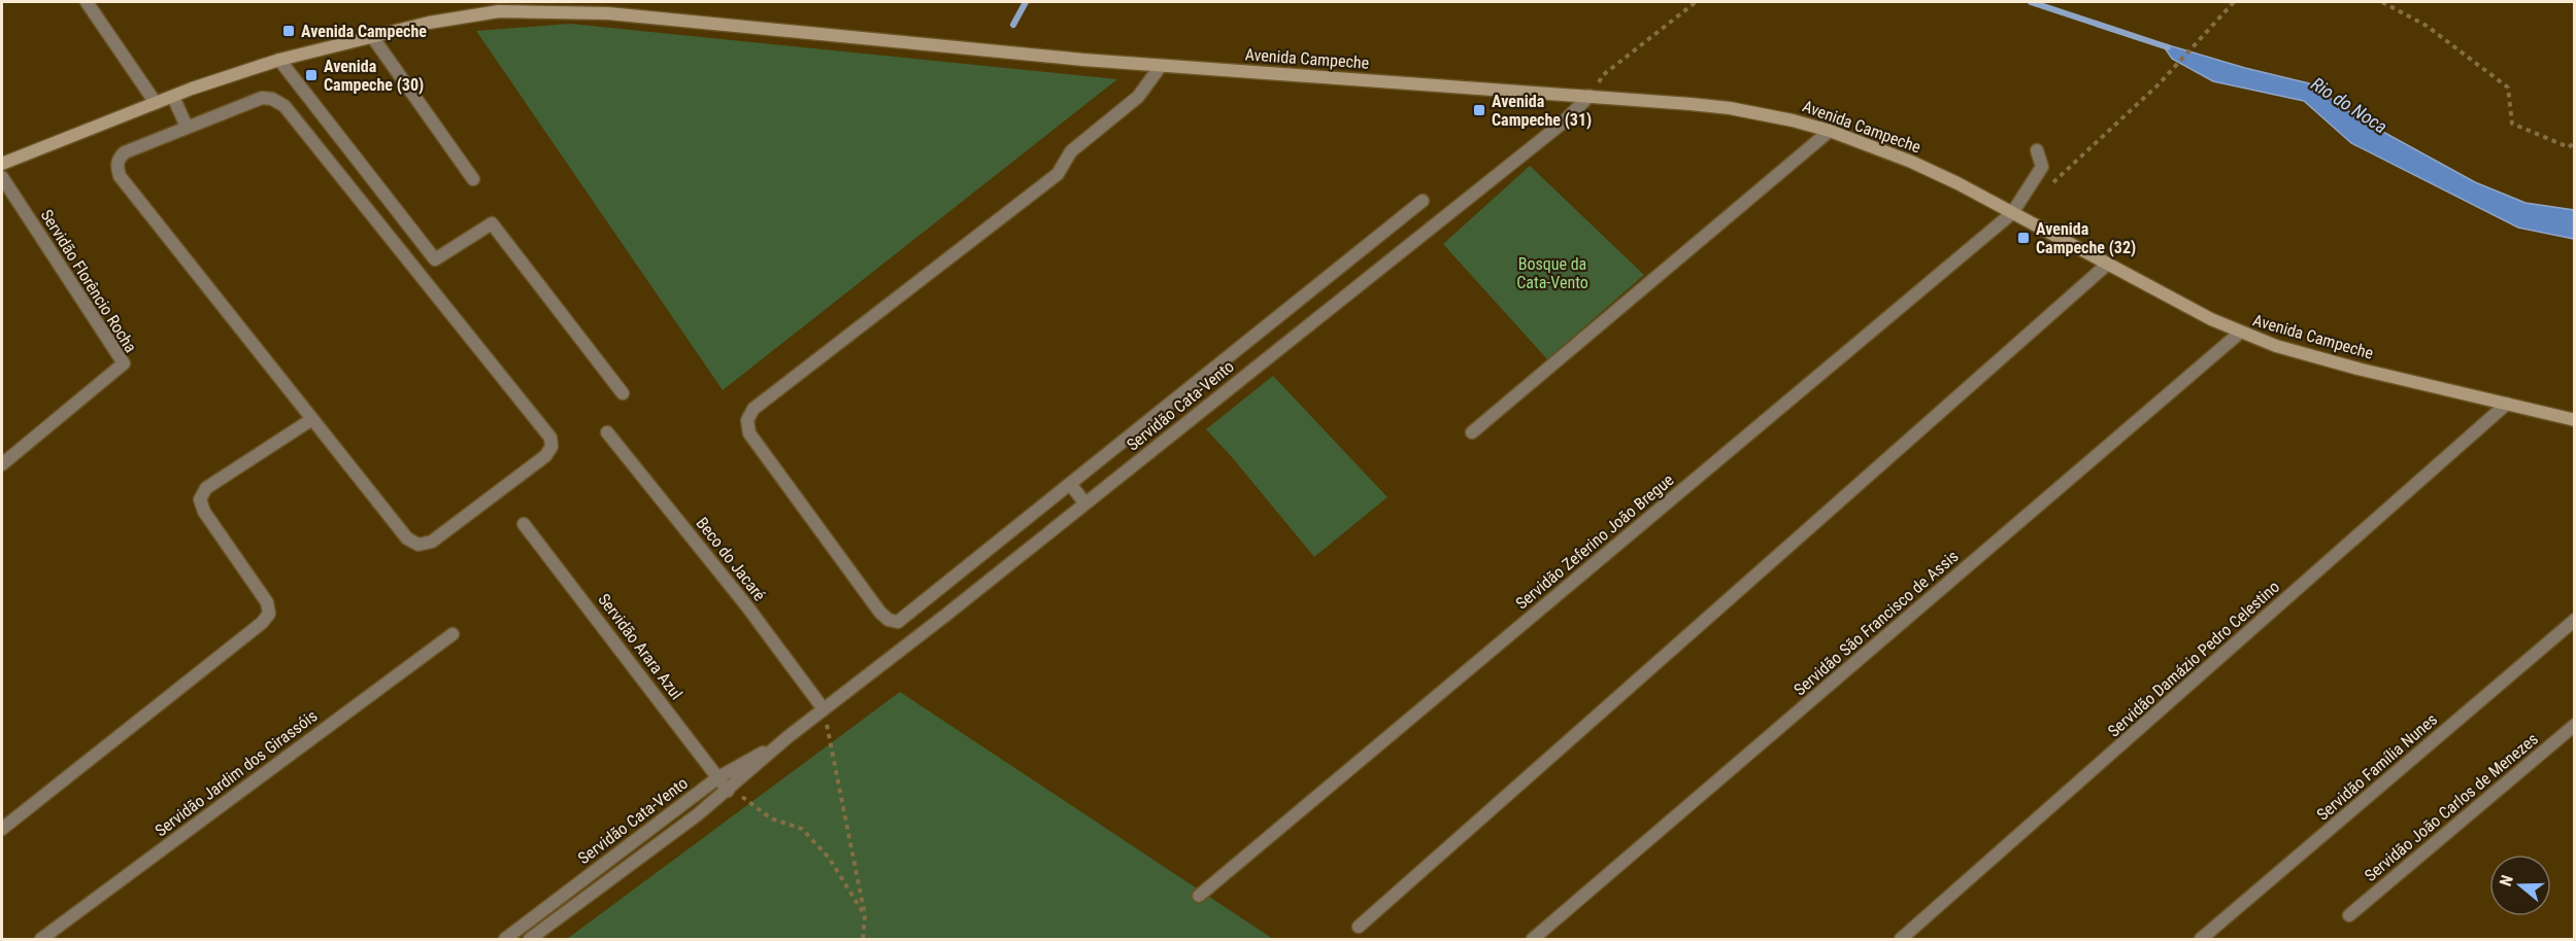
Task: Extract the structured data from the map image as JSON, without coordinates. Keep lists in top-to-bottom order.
{
  "streets": {
    "main road": ["Avenida Campeche"],
    "street": [
      "Servidão Florêncio Rocha",
      "Servidão Cata-Vento",
      "Servidão Zeferino João Bregue",
      "Beco do Jacaré",
      "Servidão São Francisco de Assis",
      "Servidão Arara Azul",
      "Servidão Damázio Pedro Celestino",
      "Servidão Família Nunes",
      "Servidão Jardim dos Girassóis",
      "Servidão João Carlos de Menezes"
    ]
  },
  "crossings": [
    ["Avenida Campeche", "Servidão Cata-Vento"],
    ["Avenida Campeche", "Servidão Zeferino João Bregue"],
    ["Avenida Campeche", "Servidão São Francisco de Assis"],
    ["Avenida Campeche", "Servidão Damázio Pedro Celestino"],
    ["Servidão Cata-Vento", "Beco do Jacaré"],
    ["Servidão Cata-Vento", "Servidão Arara Azul"]
  ],
  "water": ["Rio do Noca"],
  "parks": ["Bosque da Cata-Vento"],
  "places": {
    "transit": [
      "Avenida Campeche",
      "Avenida Campeche (30)",
      "Avenida Campeche (31)",
      "Avenida Campeche (32)"
    ]
  },
  "north": "left"
}
